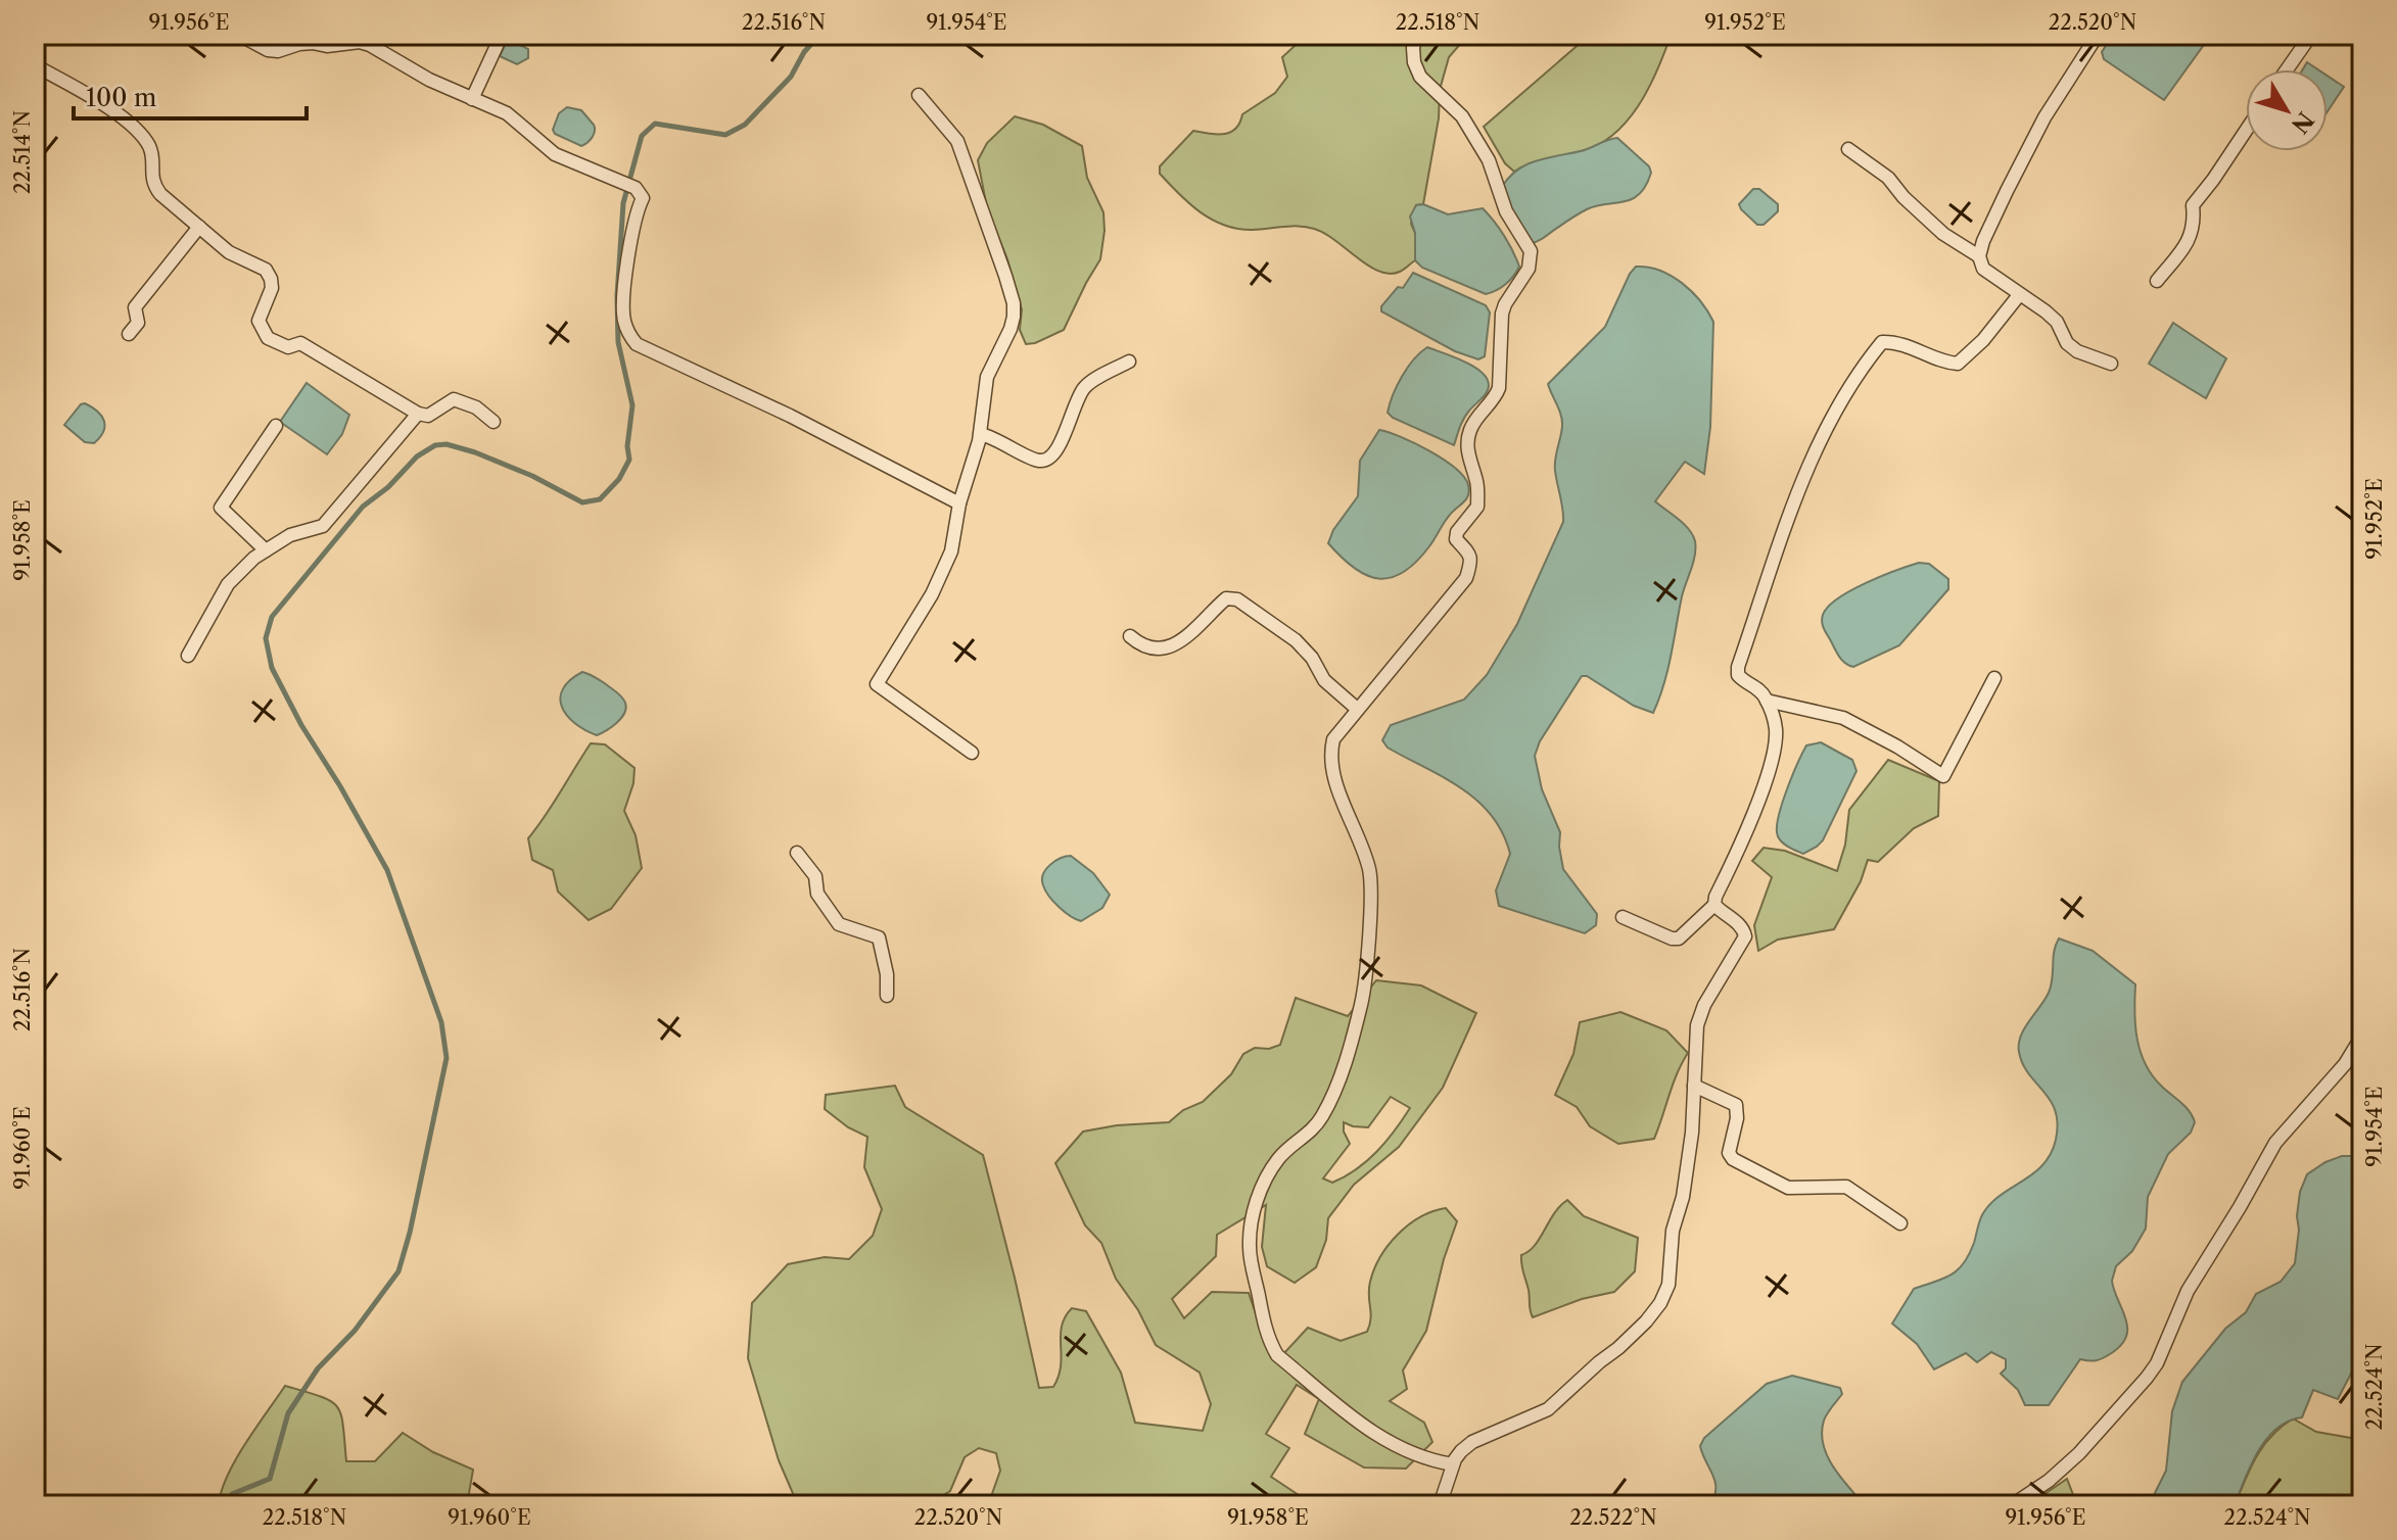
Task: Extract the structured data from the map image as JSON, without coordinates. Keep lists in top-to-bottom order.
{
  "scale_bar": "100 m",
  "north": "bottom right",
  "coordinates": [
    "91.956°E",
    "22.516°N",
    "91.954°E",
    "22.518°N",
    "91.952°E",
    "22.520°N",
    "22.514°N",
    "91.958°E",
    "91.960°E",
    "22.524°N",
    "22.522°N"
  ]
}
